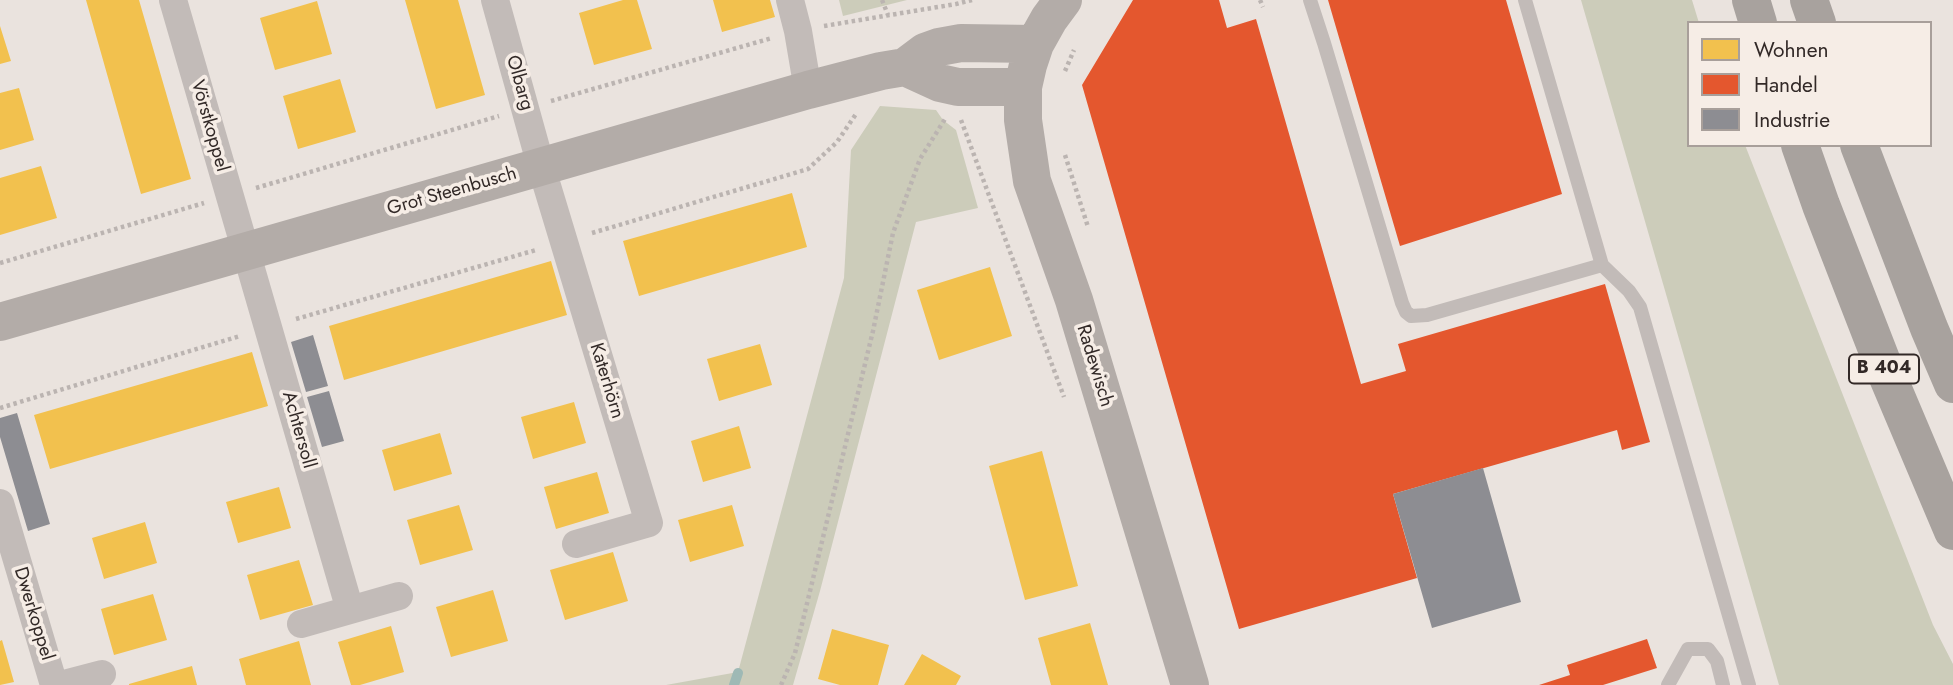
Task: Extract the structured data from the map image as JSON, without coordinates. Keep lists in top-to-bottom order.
{
  "streets": {
    "highway": ["B 404"],
    "street": [
      "Olbarg",
      "Vörstkoppel",
      "Grot Steenbusch",
      "Radewisch",
      "Katerhörn",
      "Achtersoll",
      "Dwerkoppel"
    ]
  },
  "crossings": [
    ["Olbarg", "Grot Steenbusch"],
    ["Olbarg", "Katerhörn"],
    ["Vörstkoppel", "Grot Steenbusch"],
    ["Vörstkoppel", "Achtersoll"],
    ["Grot Steenbusch", "Radewisch"],
    ["Grot Steenbusch", "Katerhörn"],
    ["Grot Steenbusch", "Achtersoll"]
  ],
  "legend": ["Wohnen", "Handel", "Industrie"]
}
